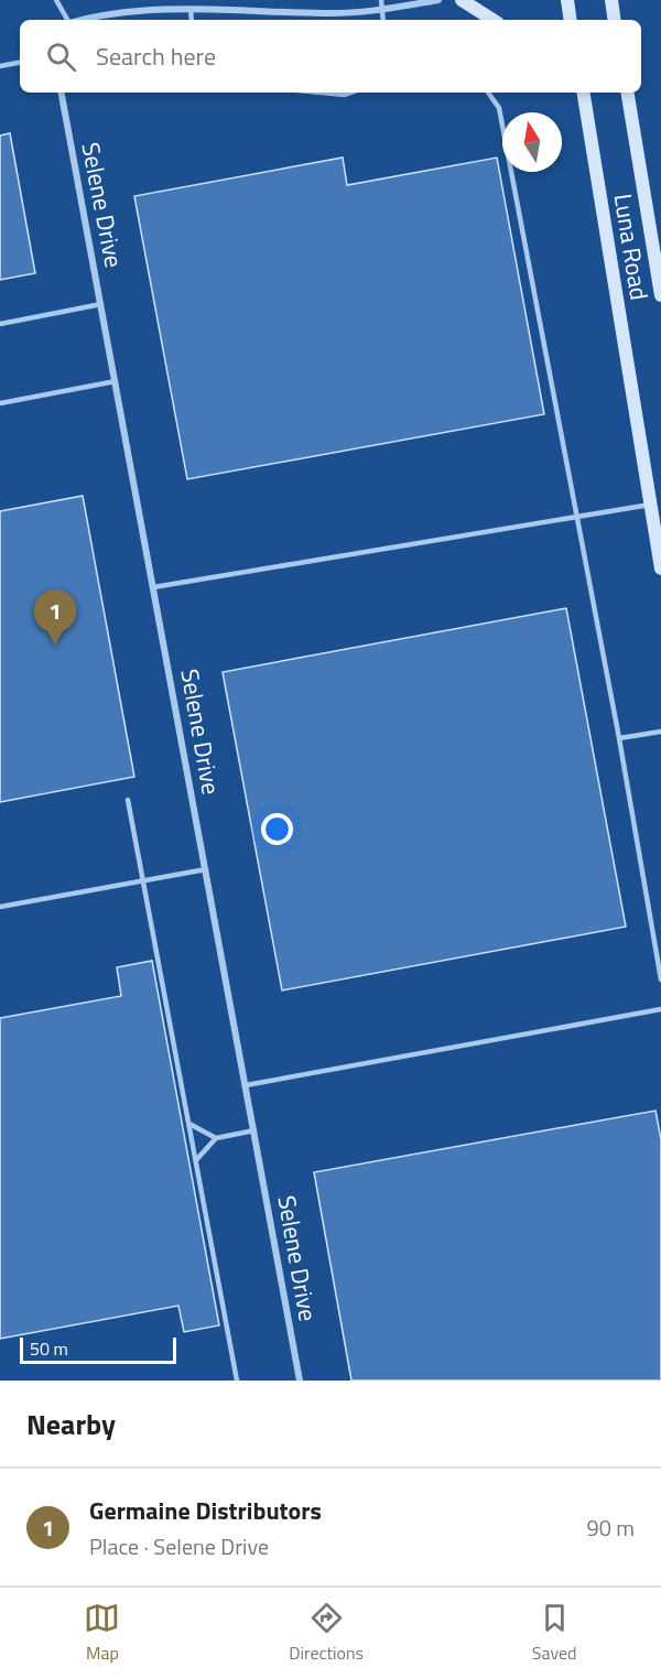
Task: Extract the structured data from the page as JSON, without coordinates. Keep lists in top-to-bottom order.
{
  "streets": {
    "main road": ["Luna Road"],
    "street": ["Selene Drive"]
  },
  "scale_bar": "50 m",
  "north": "top",
  "page": {
    "search": "Search here",
    "pins": "1",
    "scale": "50 m",
    "heading": "Nearby",
    "list": [
      {
        "mark": "1",
        "name": "Germaine Distributors",
        "note": "Place · Selene Drive",
        "value": "90 m"
      }
    ],
    "nav": ["Map", "Directions", "Saved"]
  }
}
